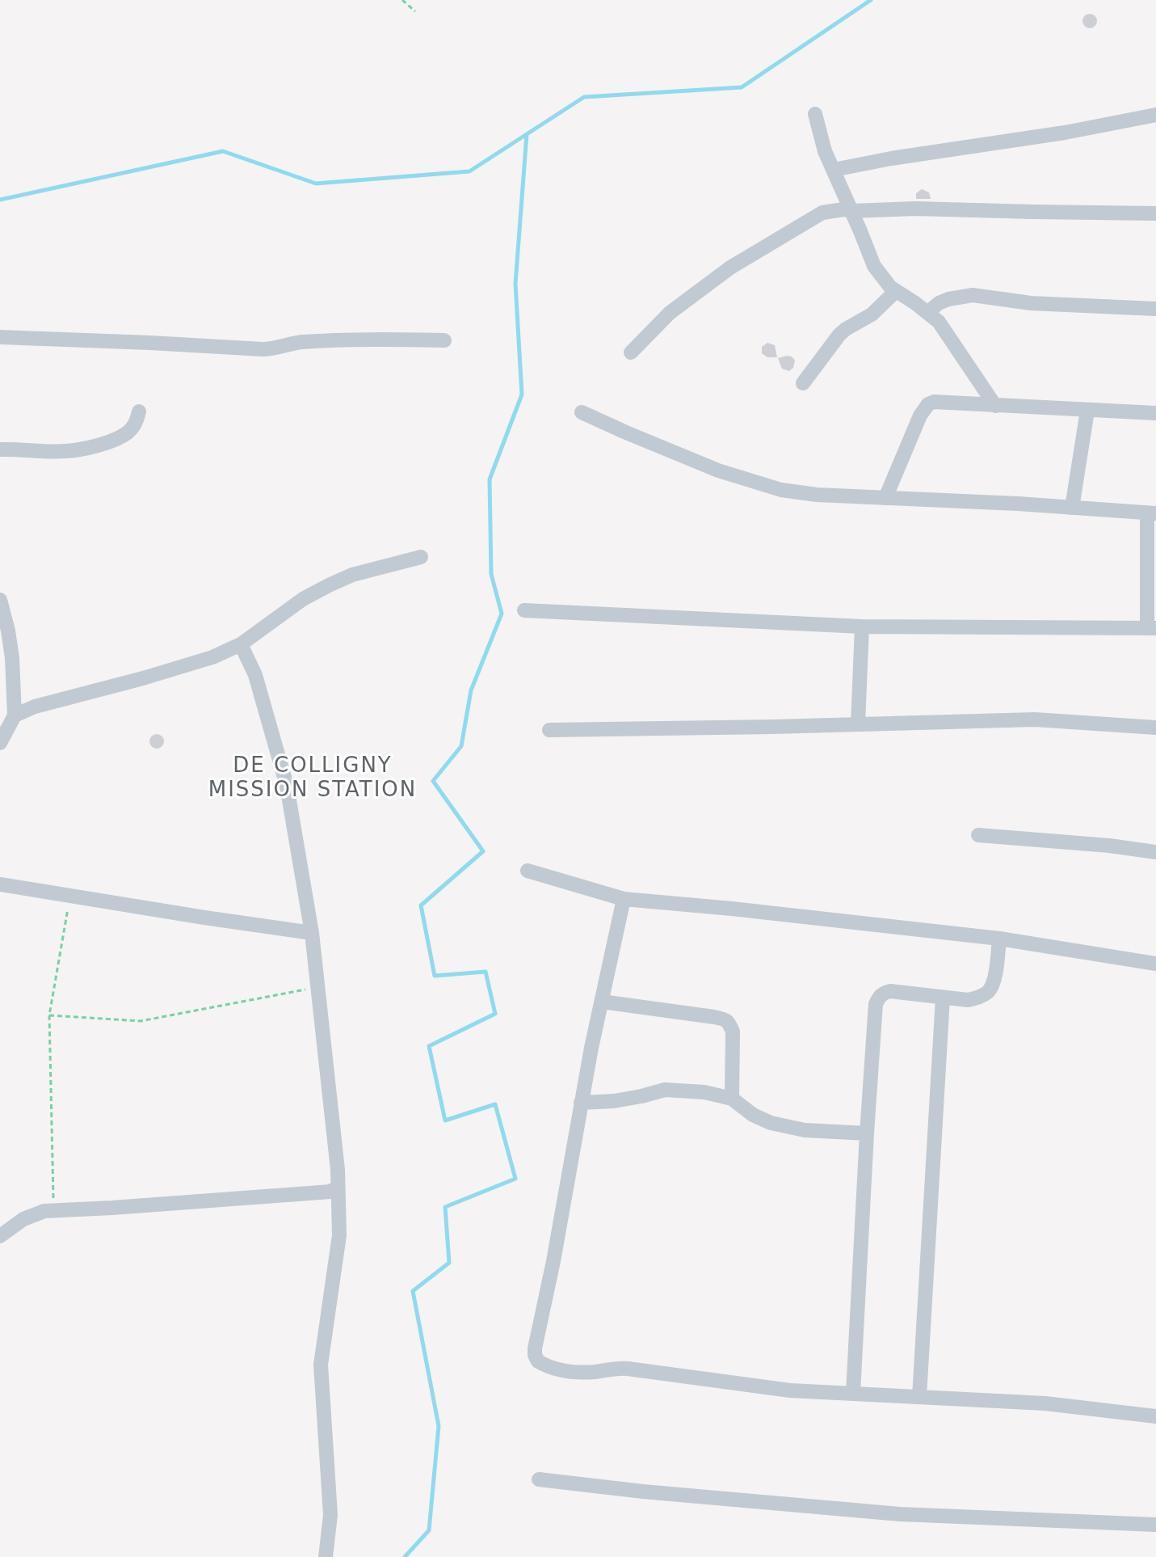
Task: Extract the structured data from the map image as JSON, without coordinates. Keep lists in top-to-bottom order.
{
  "districts": ["DE COLLIGNY MISSION STATION"]
}
